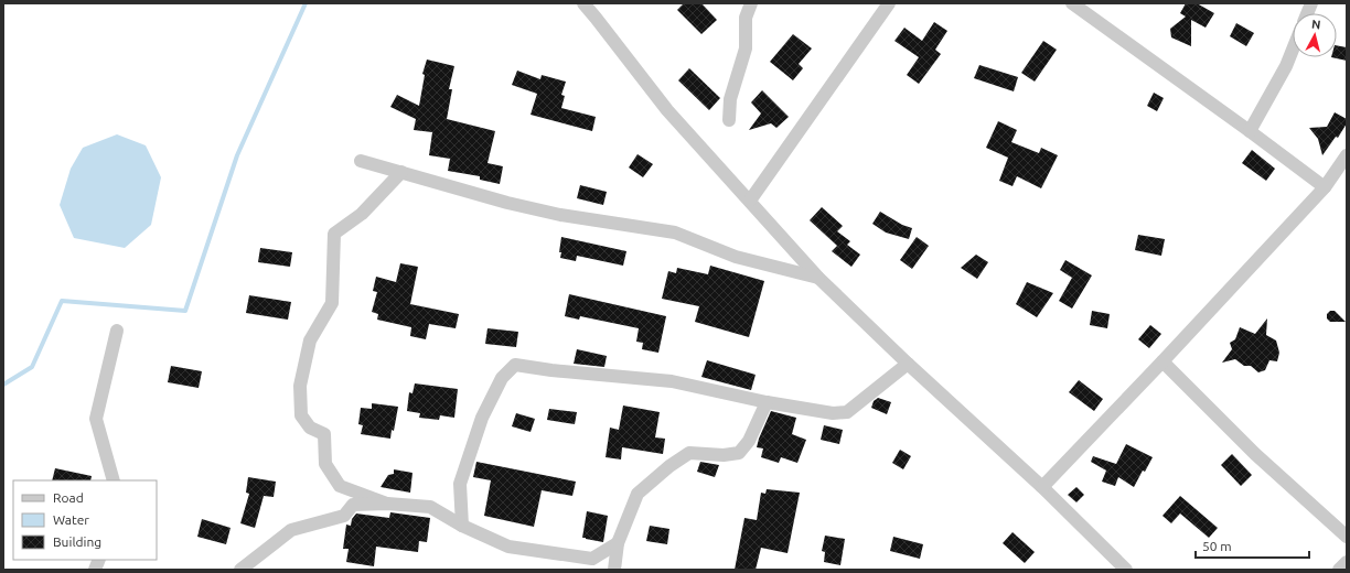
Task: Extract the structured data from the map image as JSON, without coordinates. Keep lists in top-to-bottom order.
{
  "legend": ["Road", "Water", "Building"],
  "scale_bar": "50 m",
  "north": "top"
}
